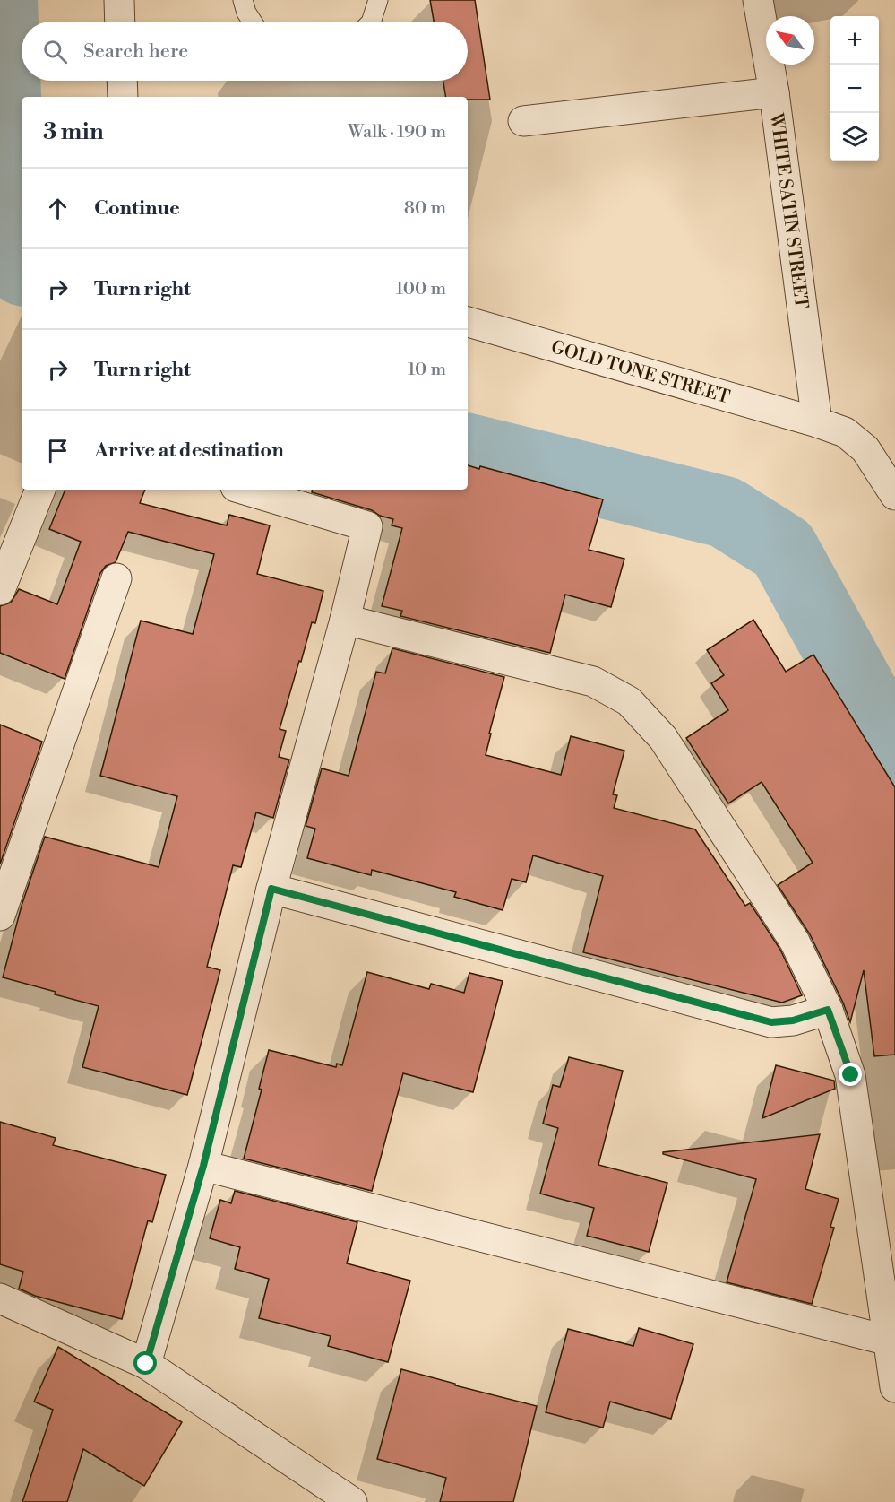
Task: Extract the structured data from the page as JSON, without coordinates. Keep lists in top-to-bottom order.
{
  "streets": {
    "street": ["WHITE SATIN STREET", "GOLD TONE STREET"]
  },
  "crossings": [
    ["WHITE SATIN STREET", "GOLD TONE STREET"]
  ],
  "north": "top left",
  "page": {
    "map_buttons": ["+", "−"],
    "search": "Search here",
    "heading": ["3 min", "Walk · 190 m"],
    "list": [
      ["Continue", "80 m"],
      ["Turn right", "100 m"],
      ["Turn right", "10 m"],
      "Arrive at destination"
    ]
  }
}
